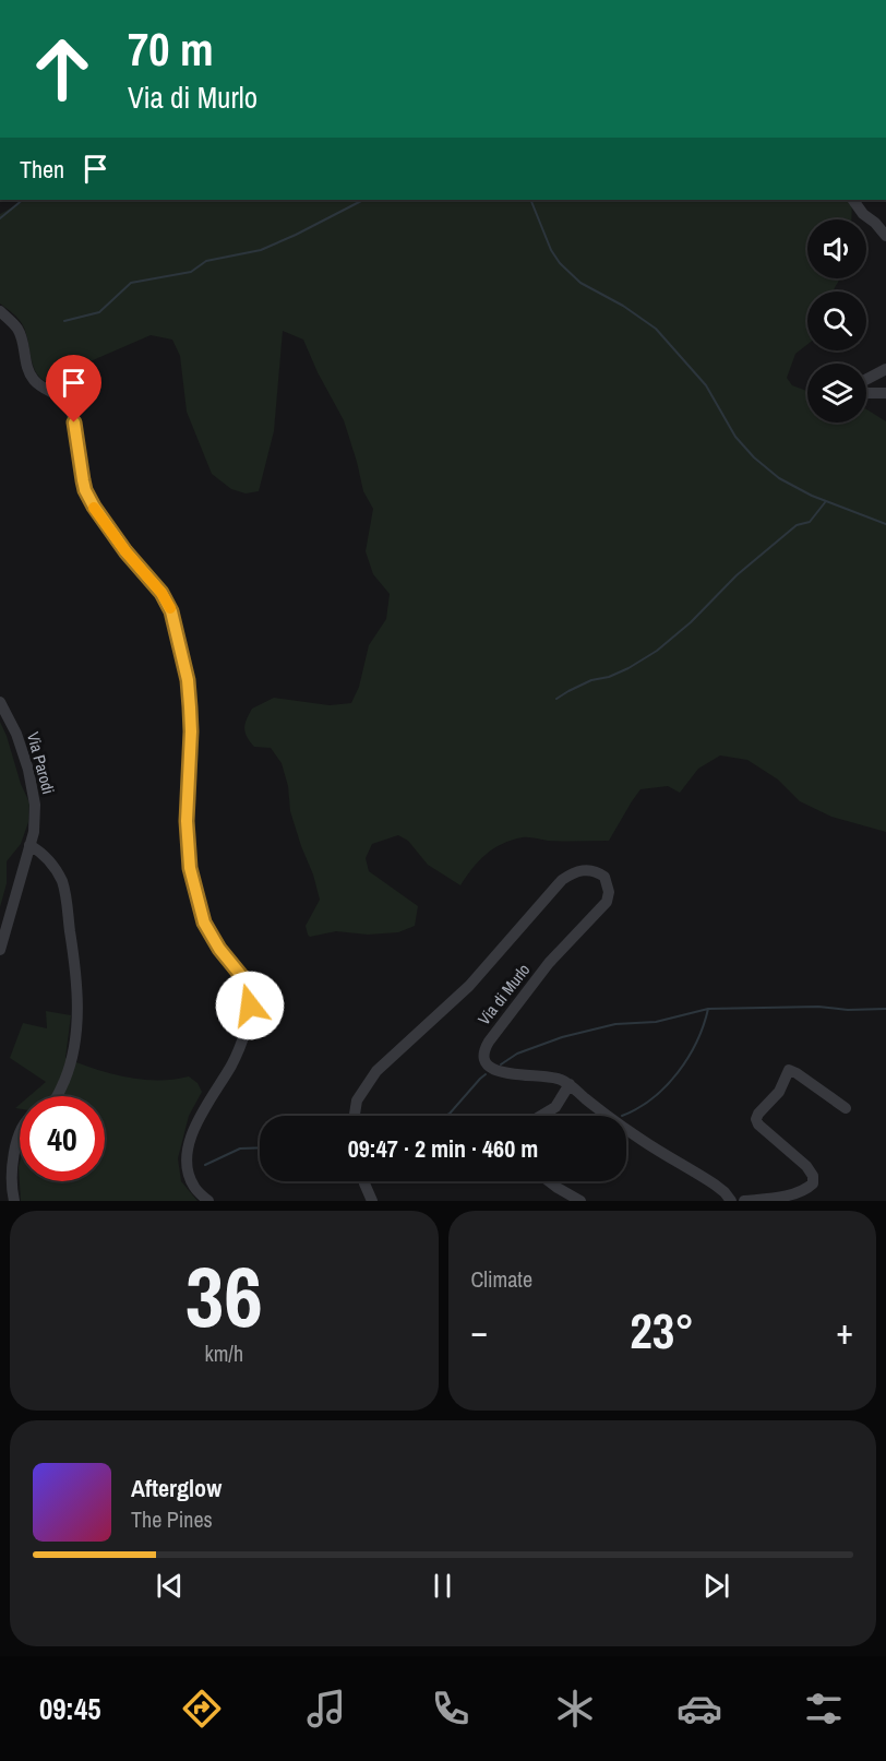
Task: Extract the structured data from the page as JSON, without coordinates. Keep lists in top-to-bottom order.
{
  "streets": {
    "street": ["Via Parodi", "Via di Murlo"]
  },
  "page": {
    "turn": ["70 m", "Via di Murlo"],
    "then": "Then",
    "limit": "40",
    "trip": "09:47 · 2 min · 460 m",
    "tile": [
      ["36", "km/h"],
      "Climate"
    ],
    "heat": ["−", "23°", "+"],
    "song": ["Afterglow", "The Pines"],
    "tabs": "09:45"
  }
}
